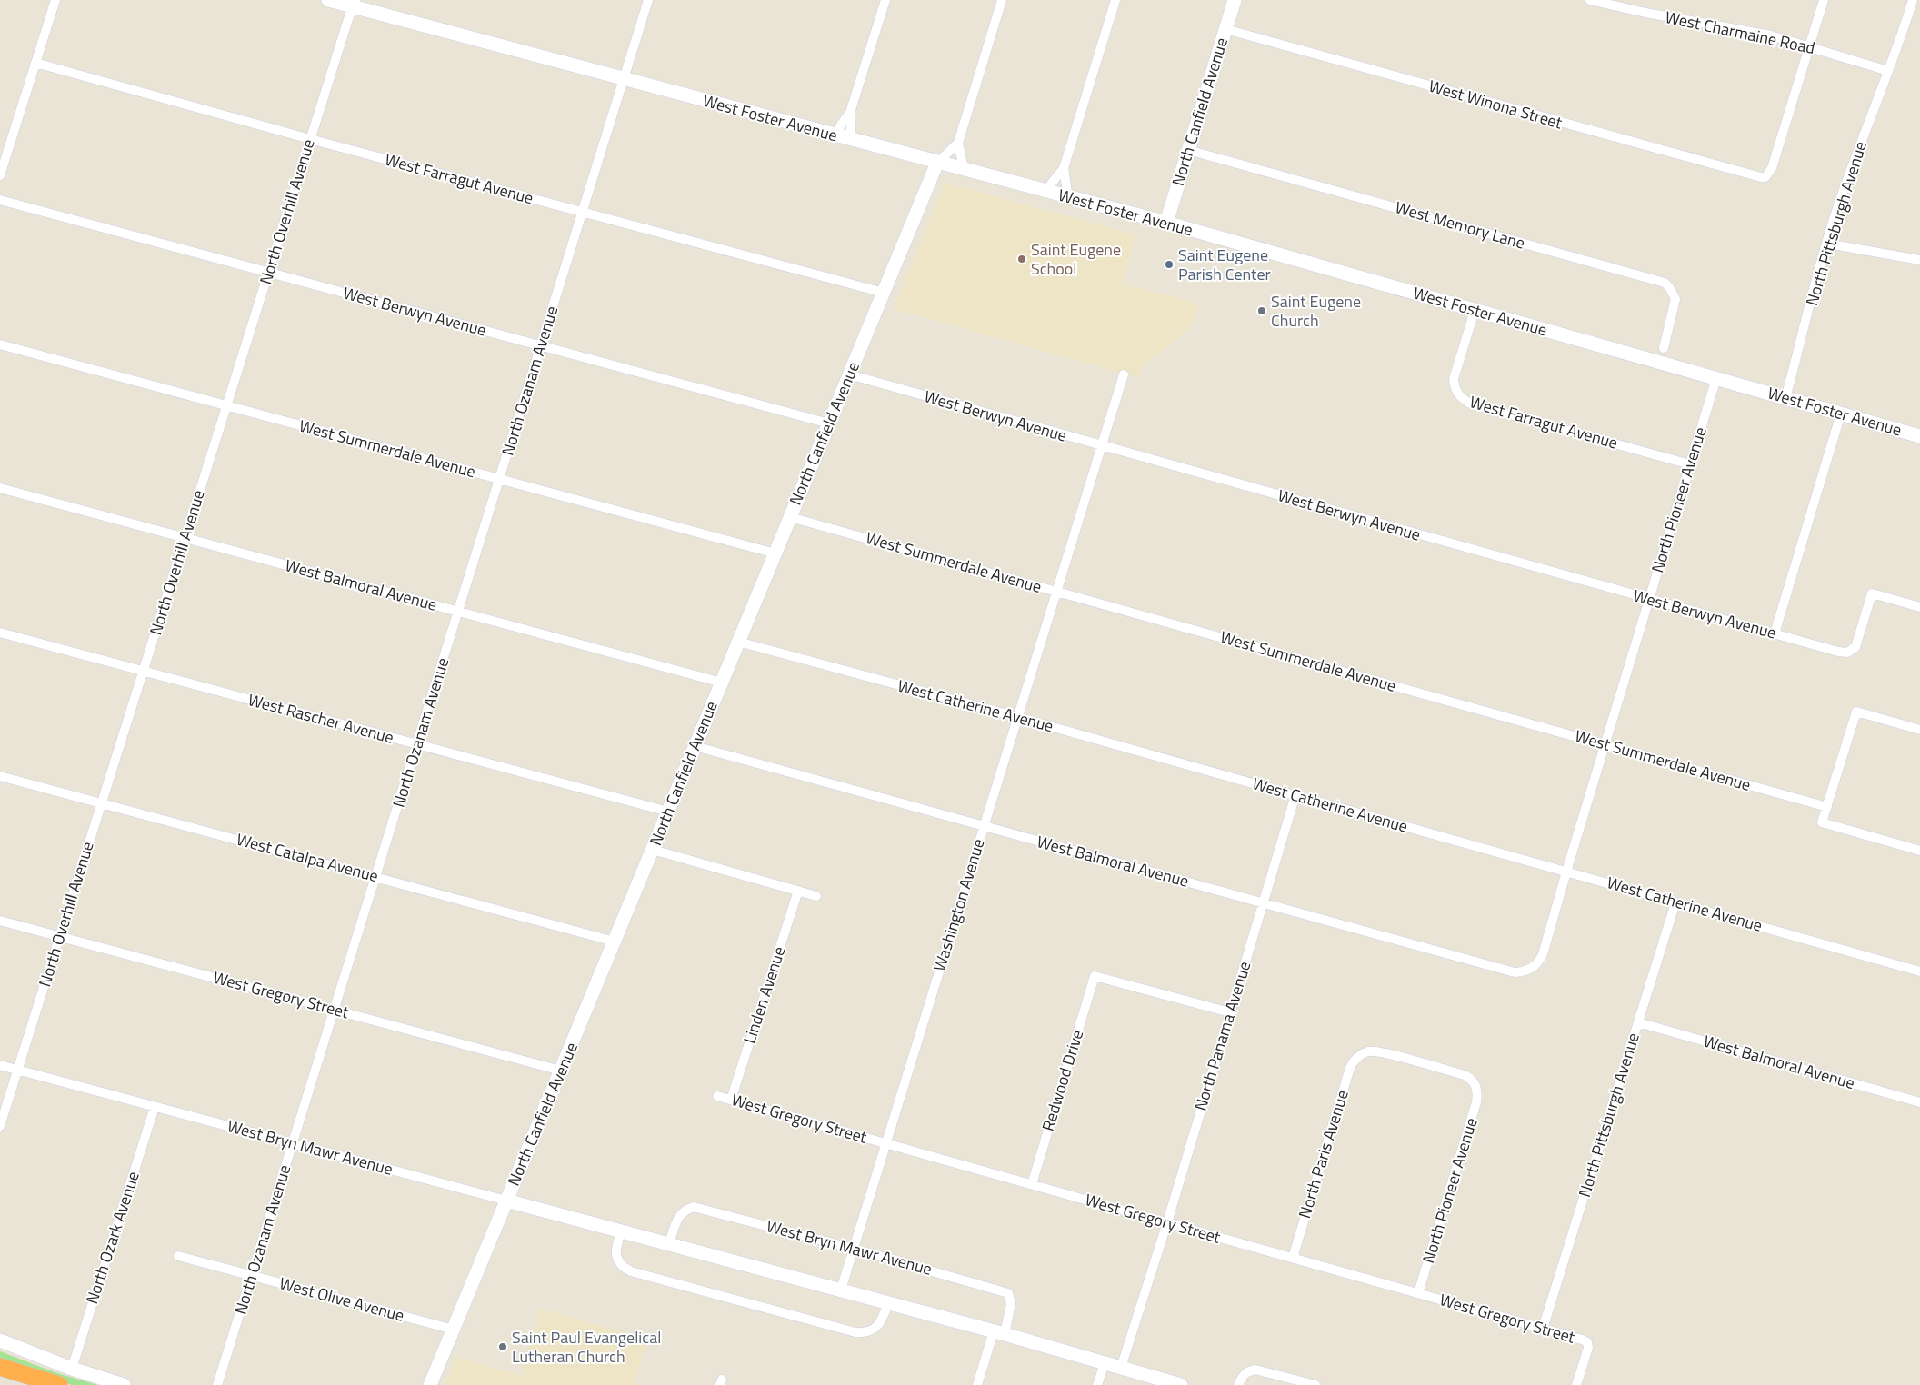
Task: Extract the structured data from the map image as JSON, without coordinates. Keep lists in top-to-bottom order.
{
  "streets": {
    "street": [
      "West Charmaine Road",
      "West Winona Street",
      "North Canfield Avenue",
      "West Foster Avenue",
      "West Farragut Avenue",
      "North Overhill Avenue",
      "North Pittsburgh Avenue",
      "West Memory Lane",
      "West Berwyn Avenue",
      "North Ozanam Avenue",
      "West Summerdale Avenue",
      "North Pioneer Avenue",
      "West Balmoral Avenue",
      "West Catherine Avenue",
      "West Rascher Avenue",
      "West Catalpa Avenue",
      "Washington Avenue",
      "West Gregory Street",
      "Linden Avenue",
      "North Panama Avenue",
      "Redwood Drive",
      "West Bryn Mawr Avenue",
      "North Paris Avenue",
      "North Ozark Avenue",
      "West Olive Avenue"
    ]
  },
  "crossings": [
    ["West Charmaine Road", "West Winona Street"],
    ["West Charmaine Road", "North Pittsburgh Avenue"],
    ["West Winona Street", "North Canfield Avenue"],
    ["North Canfield Avenue", "West Foster Avenue"],
    ["North Canfield Avenue", "West Farragut Avenue"],
    ["North Canfield Avenue", "West Memory Lane"],
    ["North Canfield Avenue", "West Berwyn Avenue"],
    ["North Canfield Avenue", "West Summerdale Avenue"],
    ["North Canfield Avenue", "West Balmoral Avenue"],
    ["North Canfield Avenue", "West Catherine Avenue"],
    ["North Canfield Avenue", "West Rascher Avenue"],
    ["North Canfield Avenue", "West Catalpa Avenue"],
    ["North Canfield Avenue", "West Gregory Street"],
    ["North Canfield Avenue", "West Bryn Mawr Avenue"],
    ["North Canfield Avenue", "West Olive Avenue"],
    ["West Foster Avenue", "West Farragut Avenue"],
    ["West Foster Avenue", "North Overhill Avenue"],
    ["West Foster Avenue", "North Pittsburgh Avenue"],
    ["West Foster Avenue", "North Ozanam Avenue"],
    ["West Foster Avenue", "North Pioneer Avenue"],
    ["West Farragut Avenue", "North Overhill Avenue"],
    ["West Farragut Avenue", "North Ozanam Avenue"],
    ["West Farragut Avenue", "North Pioneer Avenue"],
    ["North Overhill Avenue", "West Berwyn Avenue"],
    ["North Overhill Avenue", "West Summerdale Avenue"],
    ["North Overhill Avenue", "West Balmoral Avenue"],
    ["North Overhill Avenue", "West Rascher Avenue"],
    ["North Overhill Avenue", "West Catalpa Avenue"],
    ["North Overhill Avenue", "West Gregory Street"],
    ["North Overhill Avenue", "West Bryn Mawr Avenue"],
    ["North Pittsburgh Avenue", "West Balmoral Avenue"],
    ["North Pittsburgh Avenue", "West Catherine Avenue"],
    ["North Pittsburgh Avenue", "West Gregory Street"],
    ["West Berwyn Avenue", "North Ozanam Avenue"],
    ["West Berwyn Avenue", "North Pioneer Avenue"],
    ["West Berwyn Avenue", "Washington Avenue"],
    ["North Ozanam Avenue", "West Summerdale Avenue"],
    ["North Ozanam Avenue", "West Balmoral Avenue"],
    ["North Ozanam Avenue", "West Rascher Avenue"],
    ["North Ozanam Avenue", "West Catalpa Avenue"],
    ["North Ozanam Avenue", "West Gregory Street"],
    ["North Ozanam Avenue", "West Bryn Mawr Avenue"],
    ["North Ozanam Avenue", "West Olive Avenue"],
    ["West Summerdale Avenue", "North Pioneer Avenue"],
    ["West Summerdale Avenue", "Washington Avenue"],
    ["North Pioneer Avenue", "West Balmoral Avenue"],
    ["North Pioneer Avenue", "West Catherine Avenue"],
    ["North Pioneer Avenue", "West Gregory Street"],
    ["North Pioneer Avenue", "North Paris Avenue"],
    ["West Balmoral Avenue", "West Catherine Avenue"],
    ["West Balmoral Avenue", "Washington Avenue"],
    ["West Balmoral Avenue", "North Panama Avenue"],
    ["West Catherine Avenue", "Washington Avenue"],
    ["West Catherine Avenue", "North Panama Avenue"],
    ["Washington Avenue", "West Gregory Street"],
    ["Washington Avenue", "West Bryn Mawr Avenue"],
    ["West Gregory Street", "Linden Avenue"],
    ["West Gregory Street", "North Panama Avenue"],
    ["West Gregory Street", "Redwood Drive"],
    ["West Gregory Street", "North Paris Avenue"],
    ["North Panama Avenue", "Redwood Drive"],
    ["North Panama Avenue", "West Bryn Mawr Avenue"],
    ["West Bryn Mawr Avenue", "North Ozark Avenue"]
  ],
  "places": [
    "Saint Eugene School",
    "Saint Eugene Parish Center",
    "Saint Eugene Church",
    "Saint Paul Evangelical Lutheran Church"
  ]
}
